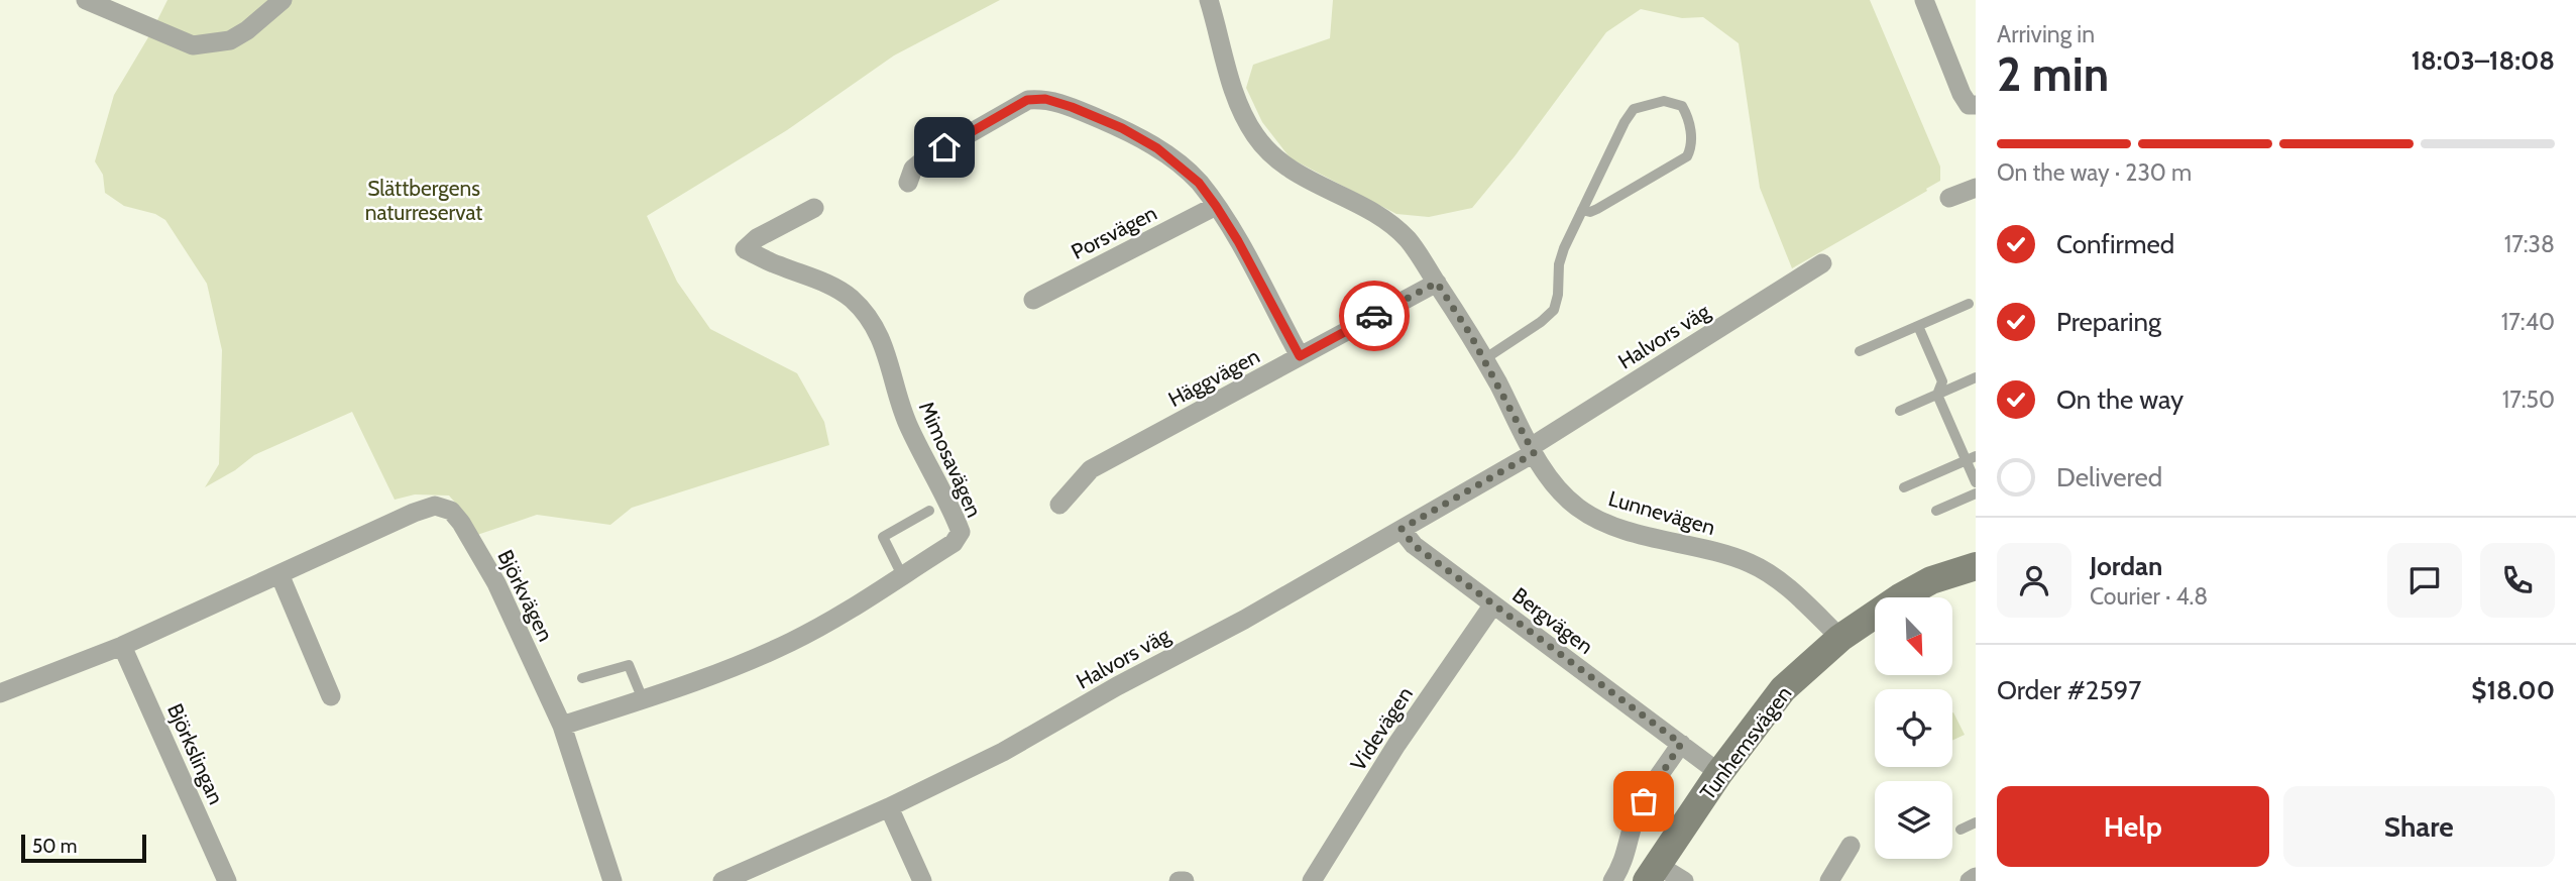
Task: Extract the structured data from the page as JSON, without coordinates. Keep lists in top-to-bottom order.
{
  "streets": {
    "street": [
      "Porsvägen",
      "Halvors väg",
      "Häggvägen",
      "Mimosavägen",
      "Lunnevägen",
      "Björkvägen",
      "Bergvägen",
      "Videvägen",
      "Tunhemsvägen",
      "Björkslingan"
    ]
  },
  "crossings": [
    ["Halvors väg", "Lunnevägen"],
    ["Halvors väg", "Bergvägen"],
    ["Häggvägen", "Lunnevägen"],
    ["Mimosavägen", "Björkvägen"],
    ["Lunnevägen", "Tunhemsvägen"],
    ["Björkvägen", "Björkslingan"],
    ["Bergvägen", "Videvägen"],
    ["Bergvägen", "Tunhemsvägen"]
  ],
  "parks": ["Slättbergens naturreservat"],
  "scale_bar": "50 m",
  "north": "bottom right",
  "page": {
    "heading": ["2 min", "Arriving in", "18:03–18:08"],
    "panel": [
      "Jordan",
      "Courier · 4.8",
      "Order #2597",
      "$18.00"
    ],
    "bar": "On the way · 230 m",
    "list": [
      ["Confirmed", "17:38"],
      ["Preparing", "17:40"],
      ["On the way", "17:50"],
      "Delivered"
    ],
    "buttons": ["Help", "Share"],
    "scale": "50 m"
  }
}
